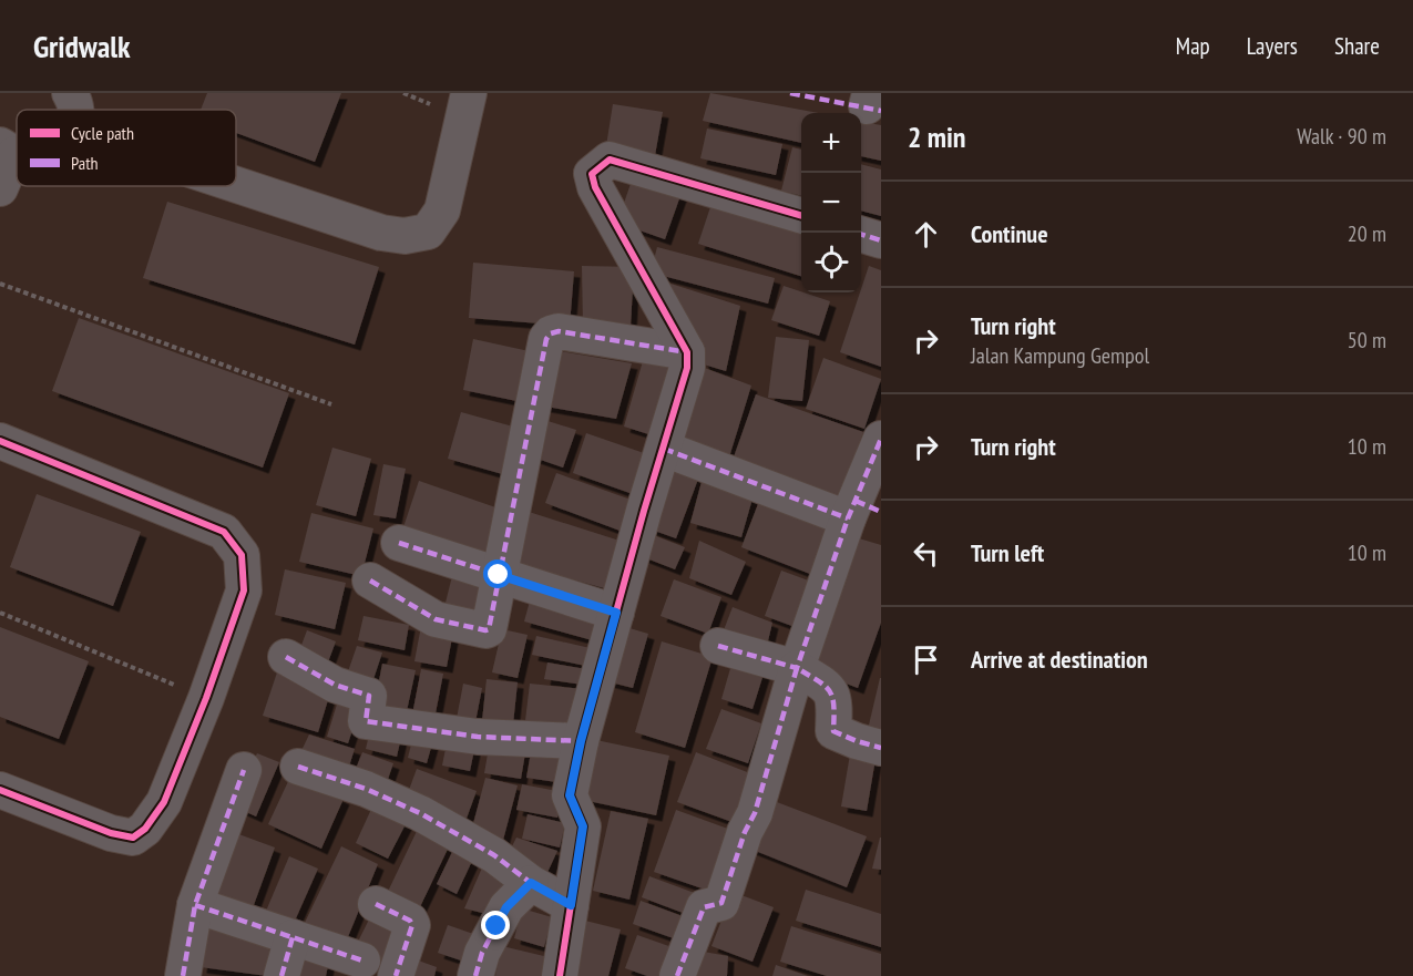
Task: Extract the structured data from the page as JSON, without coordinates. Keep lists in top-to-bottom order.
{
  "legend": ["Cycle path", "Path"],
  "page": {
    "header": "Gridwalk",
    "nav": ["Map", "Layers", "Share"],
    "heading": ["2 min", "Walk · 90 m"],
    "map_buttons": ["+", "−"],
    "list": [
      ["Continue", "20 m"],
      ["Turn right", "Jalan Kampung Gempol", "50 m"],
      ["Turn right", "10 m"],
      ["Turn left", "10 m"],
      "Arrive at destination"
    ]
  }
}
